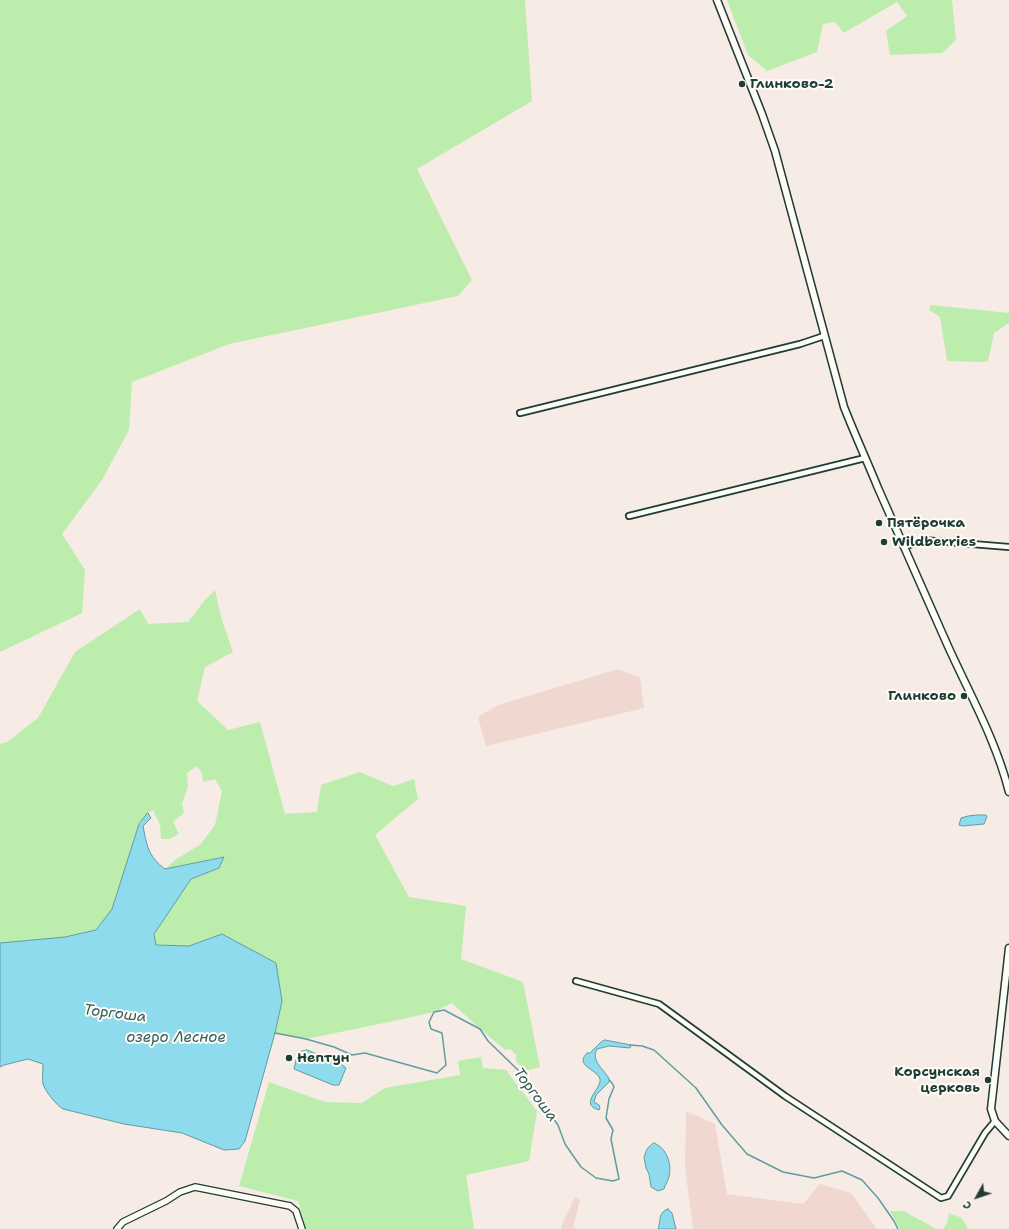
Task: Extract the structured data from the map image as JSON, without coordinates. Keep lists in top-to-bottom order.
{
  "water": ["Торгоша", "озеро Лесное"],
  "places": [
    "Глинково-2",
    "Пятёрочка",
    "Wildberries",
    "Глинково",
    "Нептун",
    "Корсунская церковь"
  ],
  "north": "bottom left"
}
